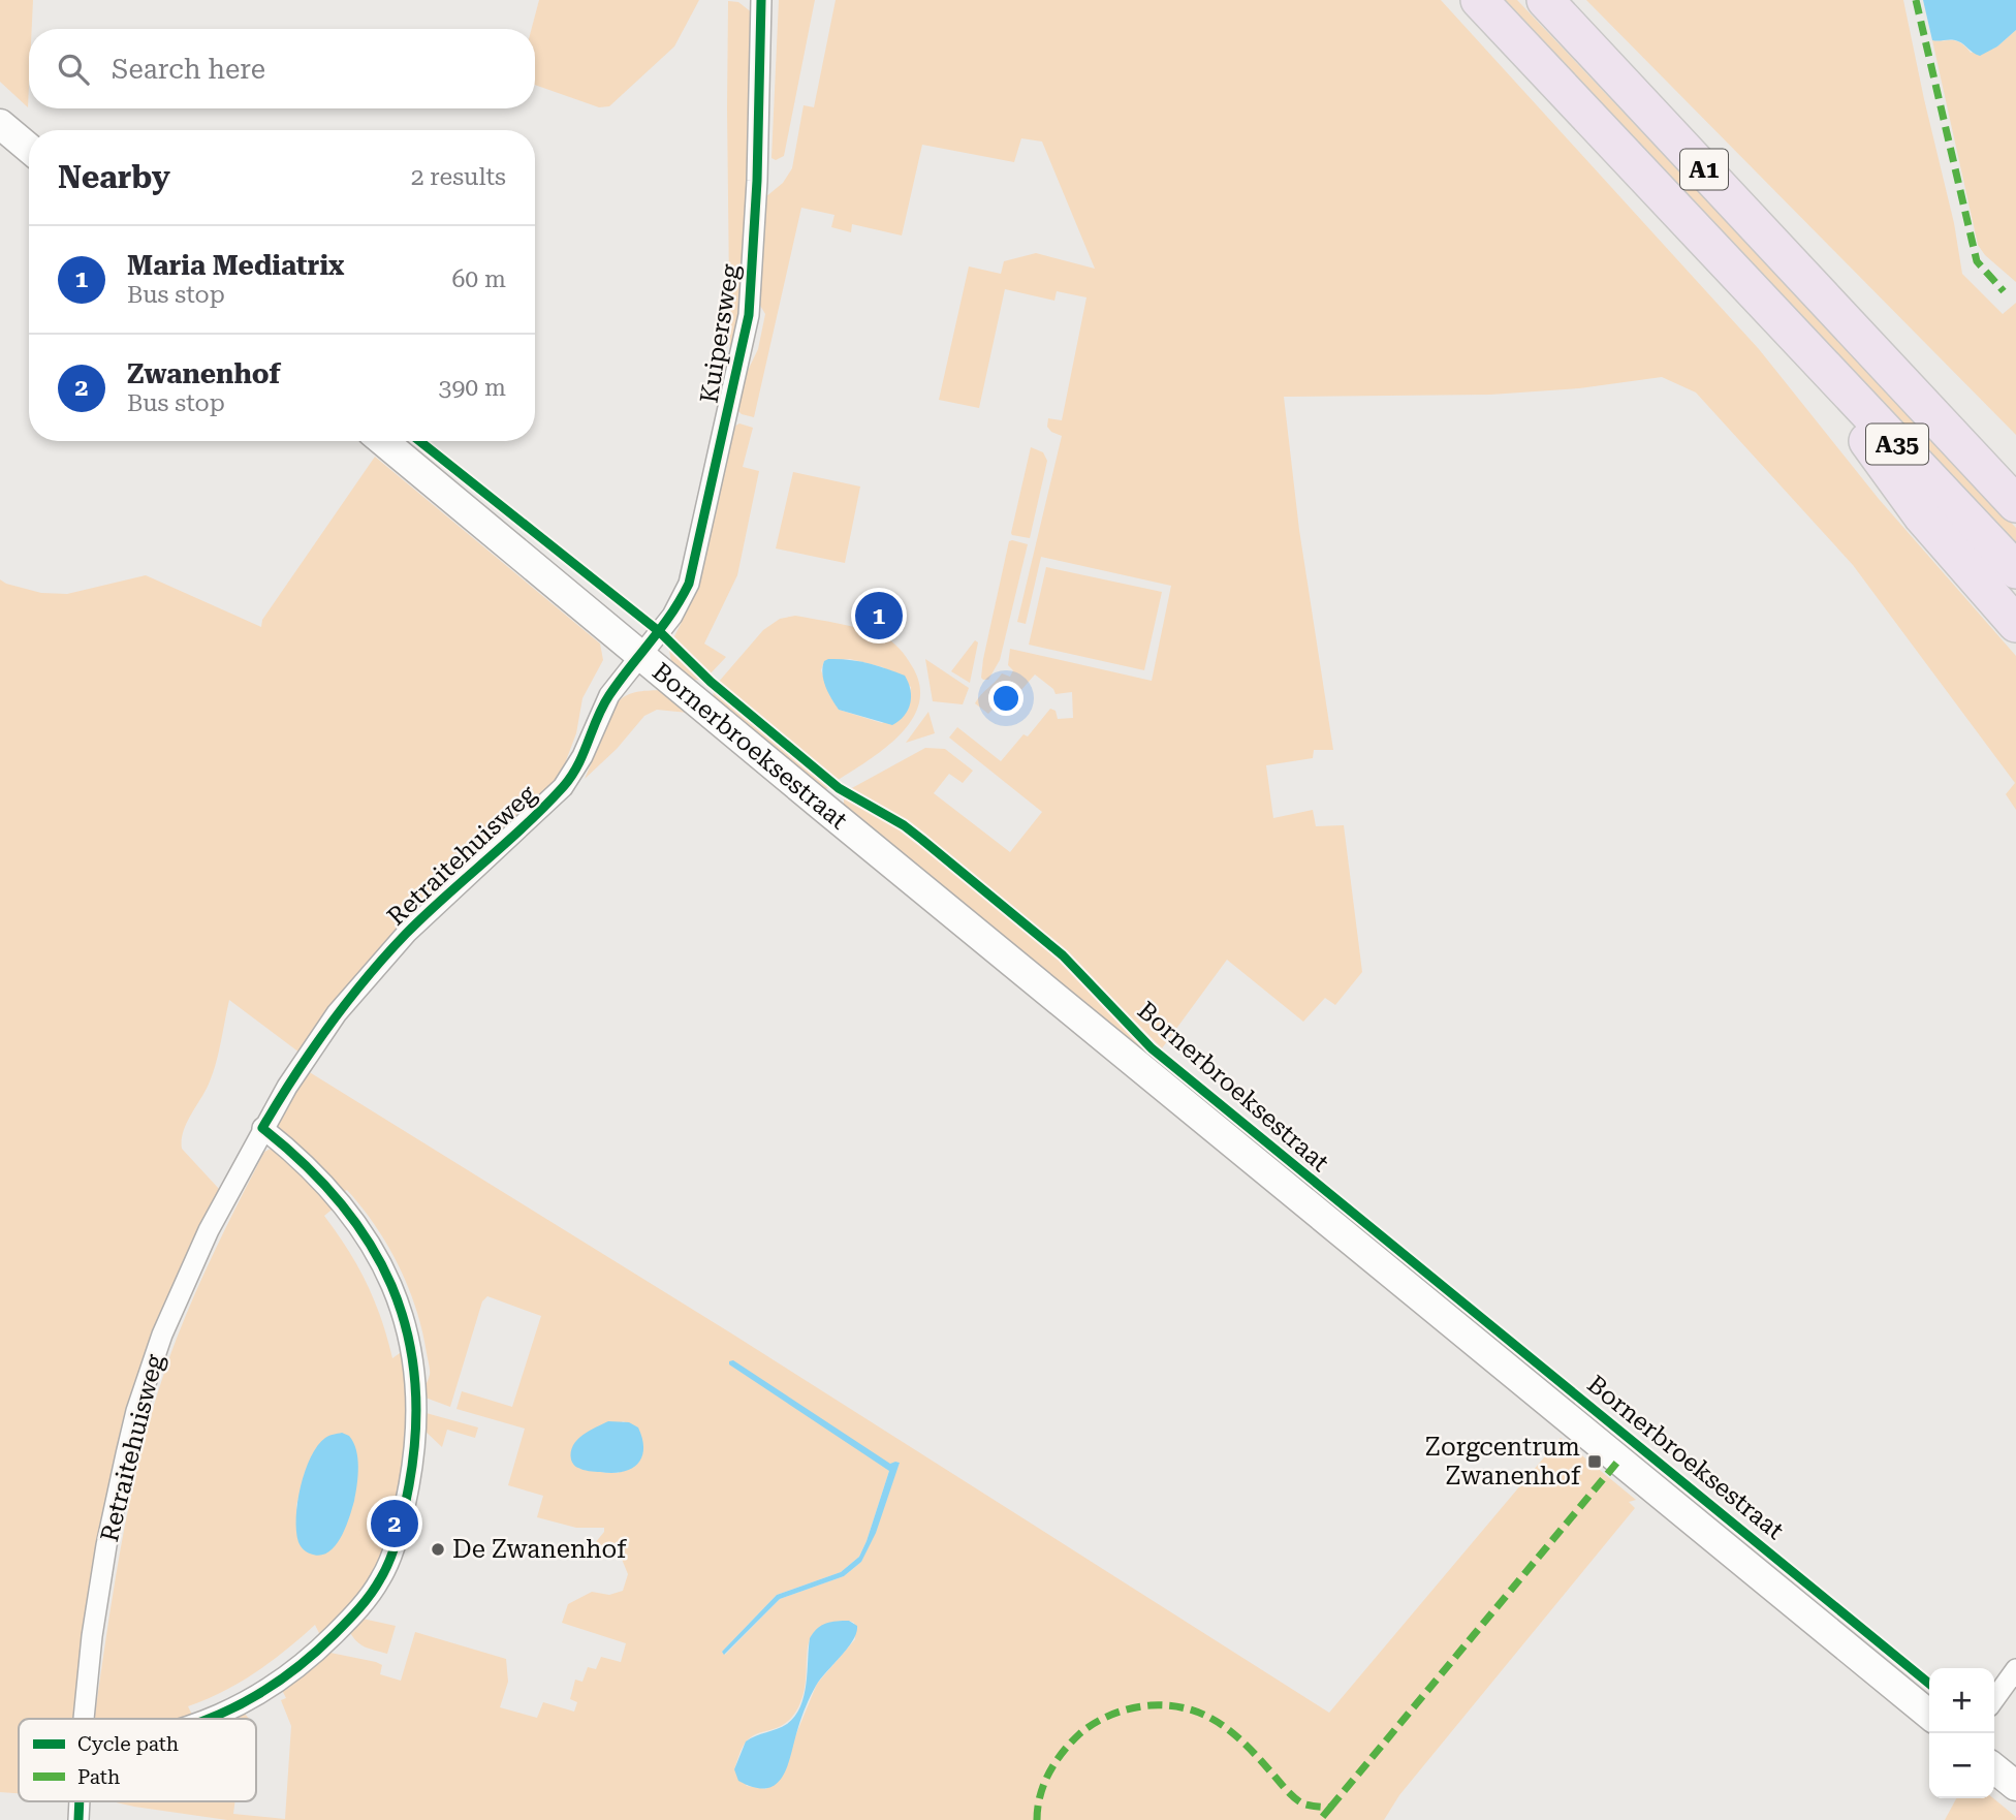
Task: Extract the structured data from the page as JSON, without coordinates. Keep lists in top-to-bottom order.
{
  "streets": {
    "highway": ["A1", "A35"],
    "main road": ["Bornerbroeksestraat"],
    "street": ["Kuipersweg", "Retraitehuisweg"]
  },
  "crossings": [
    ["A1", "A35"],
    ["Kuipersweg", "Bornerbroeksestraat"],
    ["Kuipersweg", "Retraitehuisweg"],
    ["Bornerbroeksestraat", "Retraitehuisweg"]
  ],
  "places": {
    "transit": ["Zorgcentrum Zwanenhof"],
    "other": ["De Zwanenhof"]
  },
  "legend": ["Cycle path", "Path"],
  "page": {
    "search": "Search here",
    "heading": ["Nearby", "2 results"],
    "list": [
      {
        "mark": "1",
        "name": "Maria Mediatrix",
        "note": "Bus stop",
        "value": "60 m"
      },
      {
        "mark": "2",
        "name": "Zwanenhof",
        "note": "Bus stop",
        "value": "390 m"
      }
    ],
    "pins": ["1", "2"],
    "map_buttons": ["+", "−"]
  }
}
